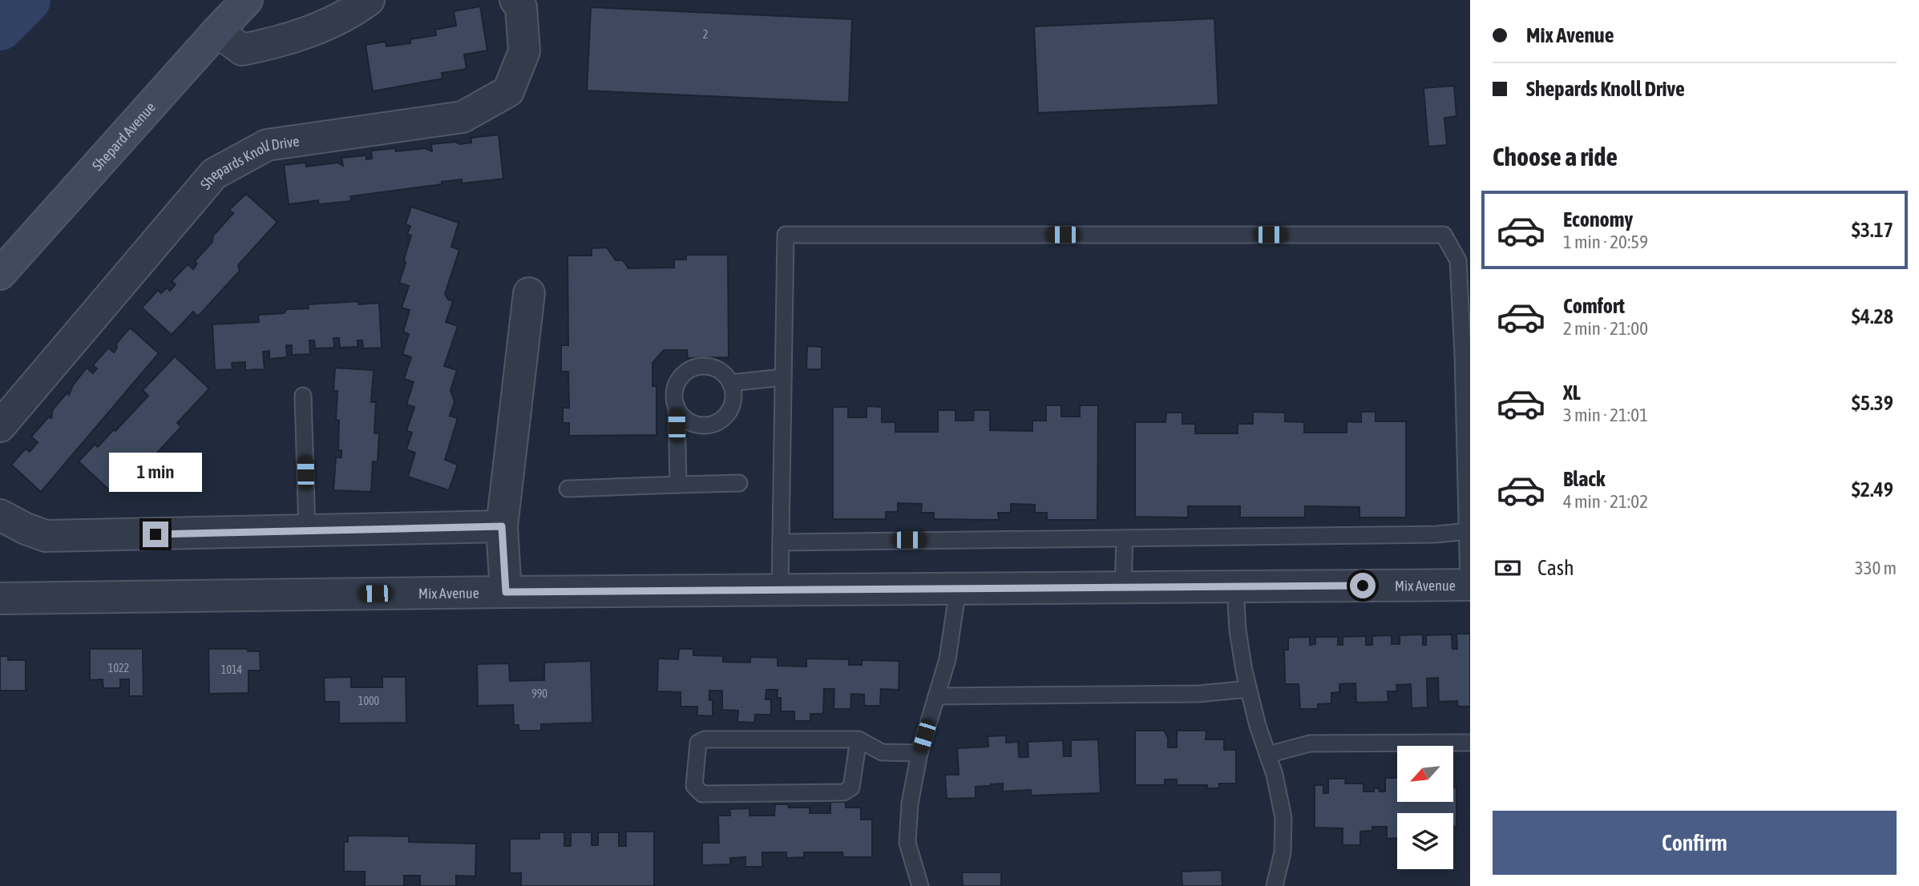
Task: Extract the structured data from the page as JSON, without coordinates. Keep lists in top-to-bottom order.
{
  "streets": {
    "main road": ["Shepard Avenue"],
    "street": ["Shepards Knoll Drive", "Mix Avenue"]
  },
  "house_numbers": [
    "2",
    "1022",
    "1014",
    "990",
    "1000"
  ],
  "north": "bottom left",
  "page": {
    "banner": ["Mix Avenue", "Shepards Knoll Drive"],
    "heading": "Choose a ride",
    "list": [
      {
        "name": "Economy",
        "note": "1 min · 20:59",
        "value": "$3.17"
      },
      {
        "name": "Comfort",
        "note": "2 min · 21:00",
        "value": "$4.28"
      },
      {
        "name": "XL",
        "note": "3 min · 21:01",
        "value": "$5.39"
      },
      {
        "name": "Black",
        "note": "4 min · 21:02",
        "value": "$2.49"
      }
    ],
    "bubble": "1 min",
    "pay": ["Cash", "330 m"],
    "buttons": "Confirm"
  }
}
